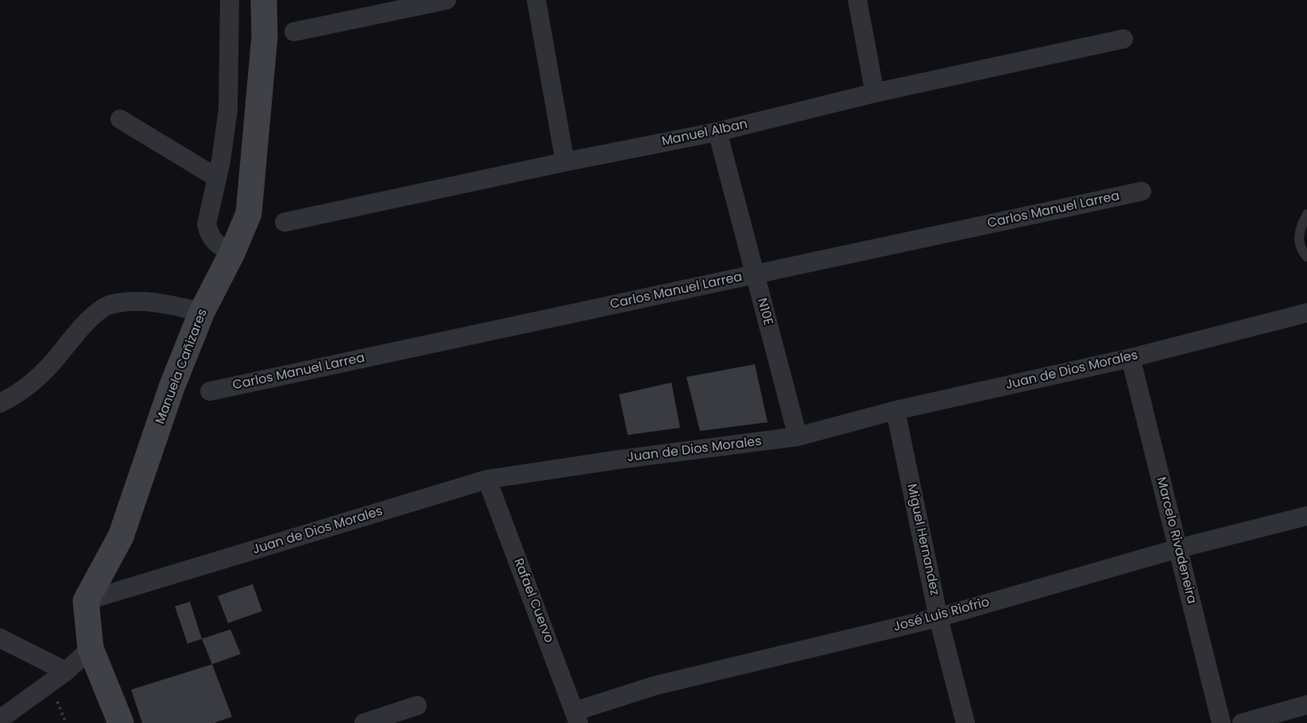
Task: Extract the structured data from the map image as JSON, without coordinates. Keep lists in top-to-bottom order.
{
  "streets": {
    "street": [
      "Manuel Alban",
      "Carlos Manuel Larrea",
      "N10E",
      "Manuela Cañizares",
      "Juan de Dios Morales",
      "Miguel Hernandez",
      "Marcelo Rivadeneira",
      "Rafael Cuervo",
      "José Luis Riofrio"
    ]
  },
  "crossings": [
    ["Manuel Alban", "N10E"],
    ["Carlos Manuel Larrea", "N10E"],
    ["N10E", "Juan de Dios Morales"],
    ["Manuela Cañizares", "Juan de Dios Morales"],
    ["Juan de Dios Morales", "Miguel Hernandez"],
    ["Juan de Dios Morales", "Marcelo Rivadeneira"],
    ["Juan de Dios Morales", "Rafael Cuervo"],
    ["Miguel Hernandez", "José Luis Riofrio"],
    ["Marcelo Rivadeneira", "José Luis Riofrio"],
    ["Rafael Cuervo", "José Luis Riofrio"]
  ]
}
